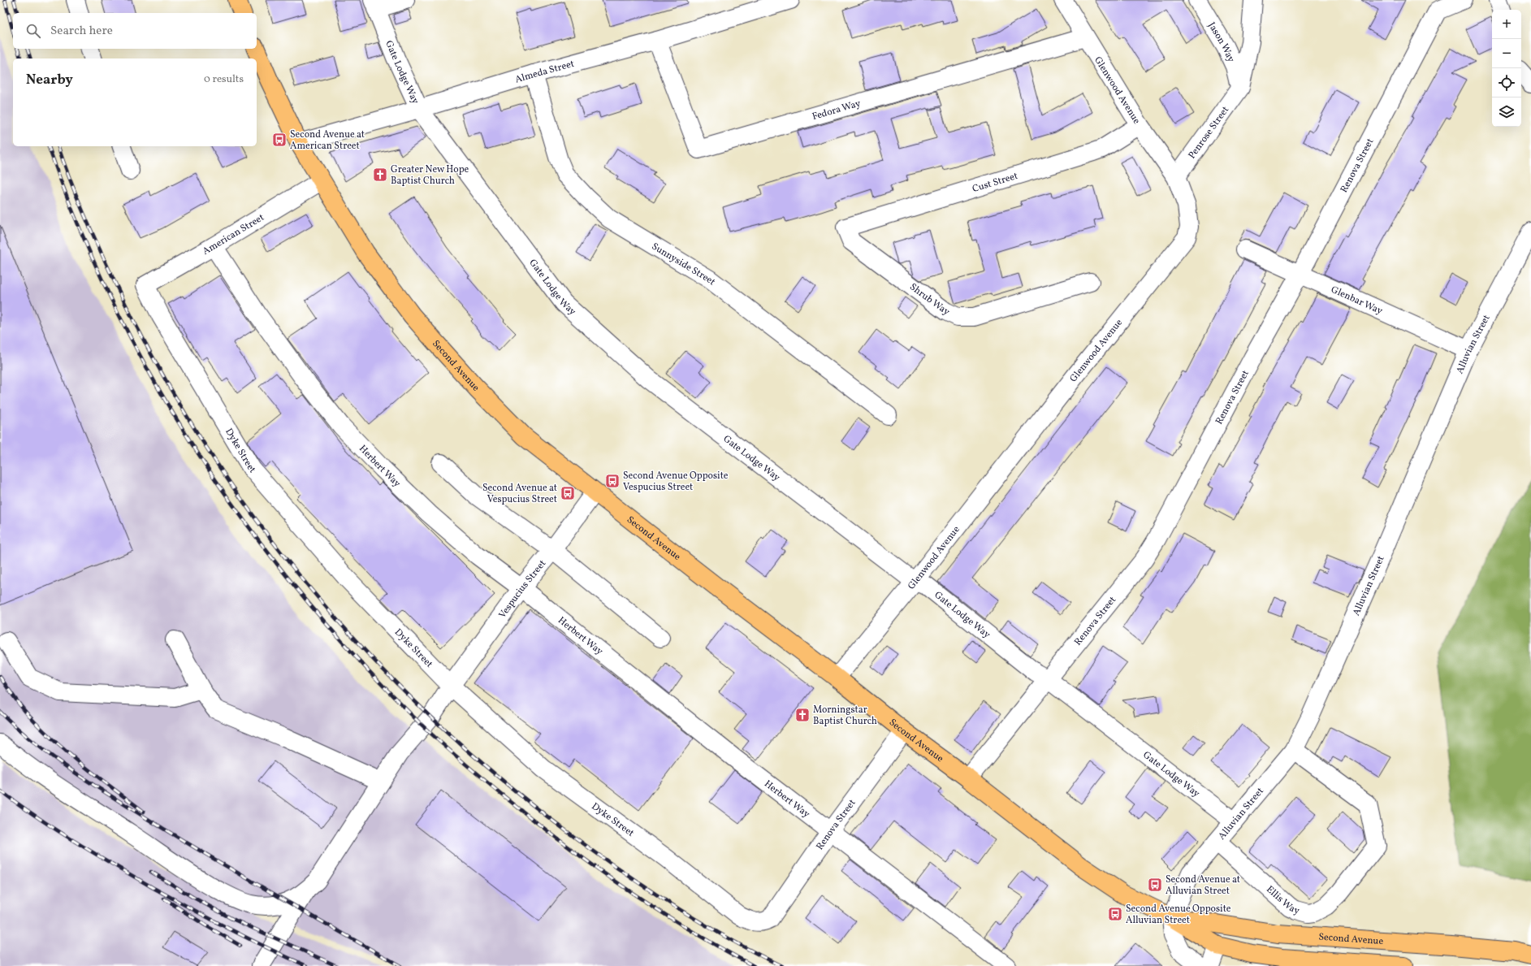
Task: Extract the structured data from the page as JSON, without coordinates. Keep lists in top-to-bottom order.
{
  "streets": {
    "main road": ["Second Avenue"],
    "street": [
      "Jason Way",
      "Almeda Street",
      "Gate Lodge Way",
      "Glenwood Avenue",
      "Fedora Way",
      "Penrose Street",
      "Renova Street",
      "Cust Street",
      "American Street",
      "Sunnyside Street",
      "Shrub Way",
      "Glenbar Way",
      "Alluvian Street",
      "Dyke Street",
      "Herbert Way",
      "Vespucius Street",
      "Ellis Way"
    ]
  },
  "crossings": [
    ["Jason Way", "Penrose Street"],
    ["Almeda Street", "Gate Lodge Way"],
    ["Almeda Street", "Fedora Way"],
    ["Almeda Street", "Sunnyside Street"],
    ["Almeda Street", "Second Avenue"],
    ["Gate Lodge Way", "Glenwood Avenue"],
    ["Gate Lodge Way", "Renova Street"],
    ["Gate Lodge Way", "Alluvian Street"],
    ["Glenwood Avenue", "Fedora Way"],
    ["Glenwood Avenue", "Penrose Street"],
    ["Glenwood Avenue", "Cust Street"],
    ["Glenwood Avenue", "Second Avenue"],
    ["Renova Street", "Glenbar Way"],
    ["Renova Street", "Second Avenue"],
    ["Renova Street", "Dyke Street"],
    ["Renova Street", "Herbert Way"],
    ["Cust Street", "Shrub Way"],
    ["American Street", "Second Avenue"],
    ["American Street", "Dyke Street"],
    ["American Street", "Herbert Way"],
    ["Glenbar Way", "Alluvian Street"],
    ["Alluvian Street", "Second Avenue"],
    ["Alluvian Street", "Ellis Way"],
    ["Second Avenue", "Vespucius Street"],
    ["Dyke Street", "Vespucius Street"],
    ["Herbert Way", "Vespucius Street"]
  ],
  "places": {
    "bus stop": [
      "Second Avenue at American Street",
      "Second Avenue Opposite Vespucius Street",
      "Second Avenue at Vespucius Street",
      "Second Avenue at Alluvian Street",
      "Second Avenue Opposite Alluvian Street"
    ],
    "church": ["Greater New Hope Baptist Church", "Morningstar Baptist Church"]
  },
  "page": {
    "map_buttons": ["+", "−"],
    "search": "Search here",
    "heading": ["Nearby", "0 results"]
  }
}
